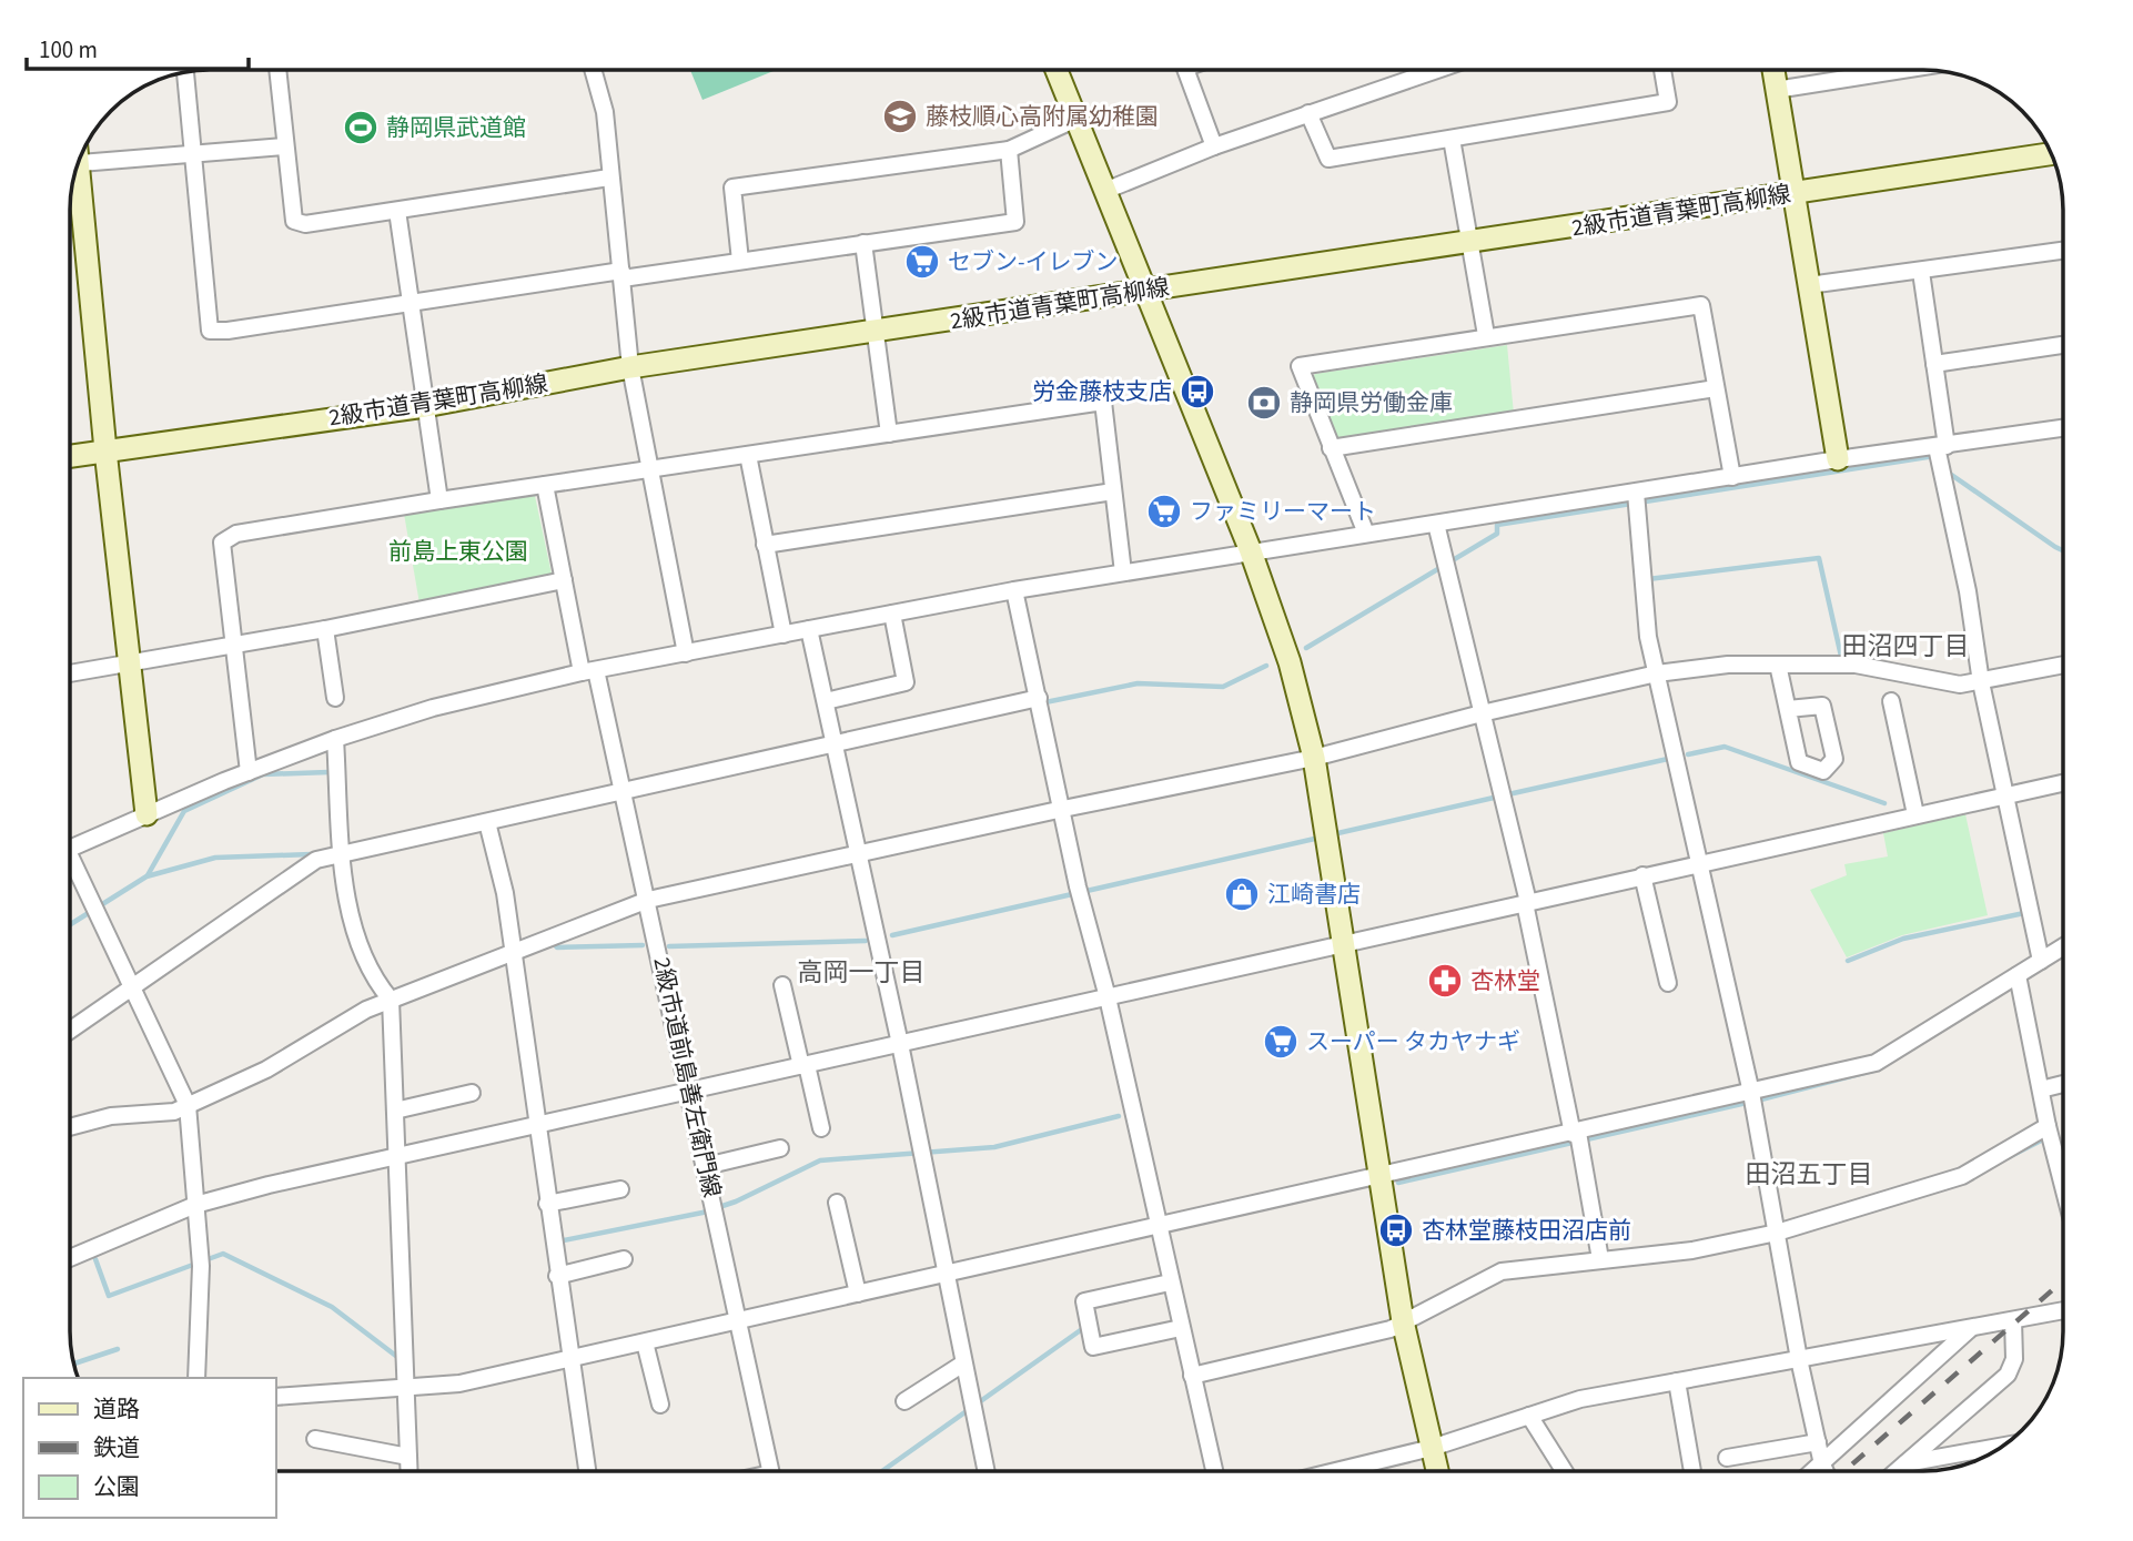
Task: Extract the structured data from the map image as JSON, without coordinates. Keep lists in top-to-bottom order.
{
  "streets": {
    "street": ["2級市道青葉町高柳線", "2級市道前島善左衛門線"]
  },
  "districts": ["田沼四丁目", "高岡一丁目", "田沼五丁目"],
  "parks": ["前島上東公園"],
  "places": {
    "school or university": ["藤枝順心高附属幼稚園"],
    "sports": ["静岡県武道館"],
    "supermarket": ["セブン-イレブン", "ファミリーマート", "スーパー タカヤナギ"],
    "bus stop": ["労金藤枝支店", "杏林堂藤枝田沼店前"],
    "bank": ["静岡県労働金庫"],
    "shop": ["江崎書店"],
    "pharmacy": ["杏林堂"]
  },
  "legend": ["道路", "鉄道", "公園"],
  "scale_bar": "100 m"
}
